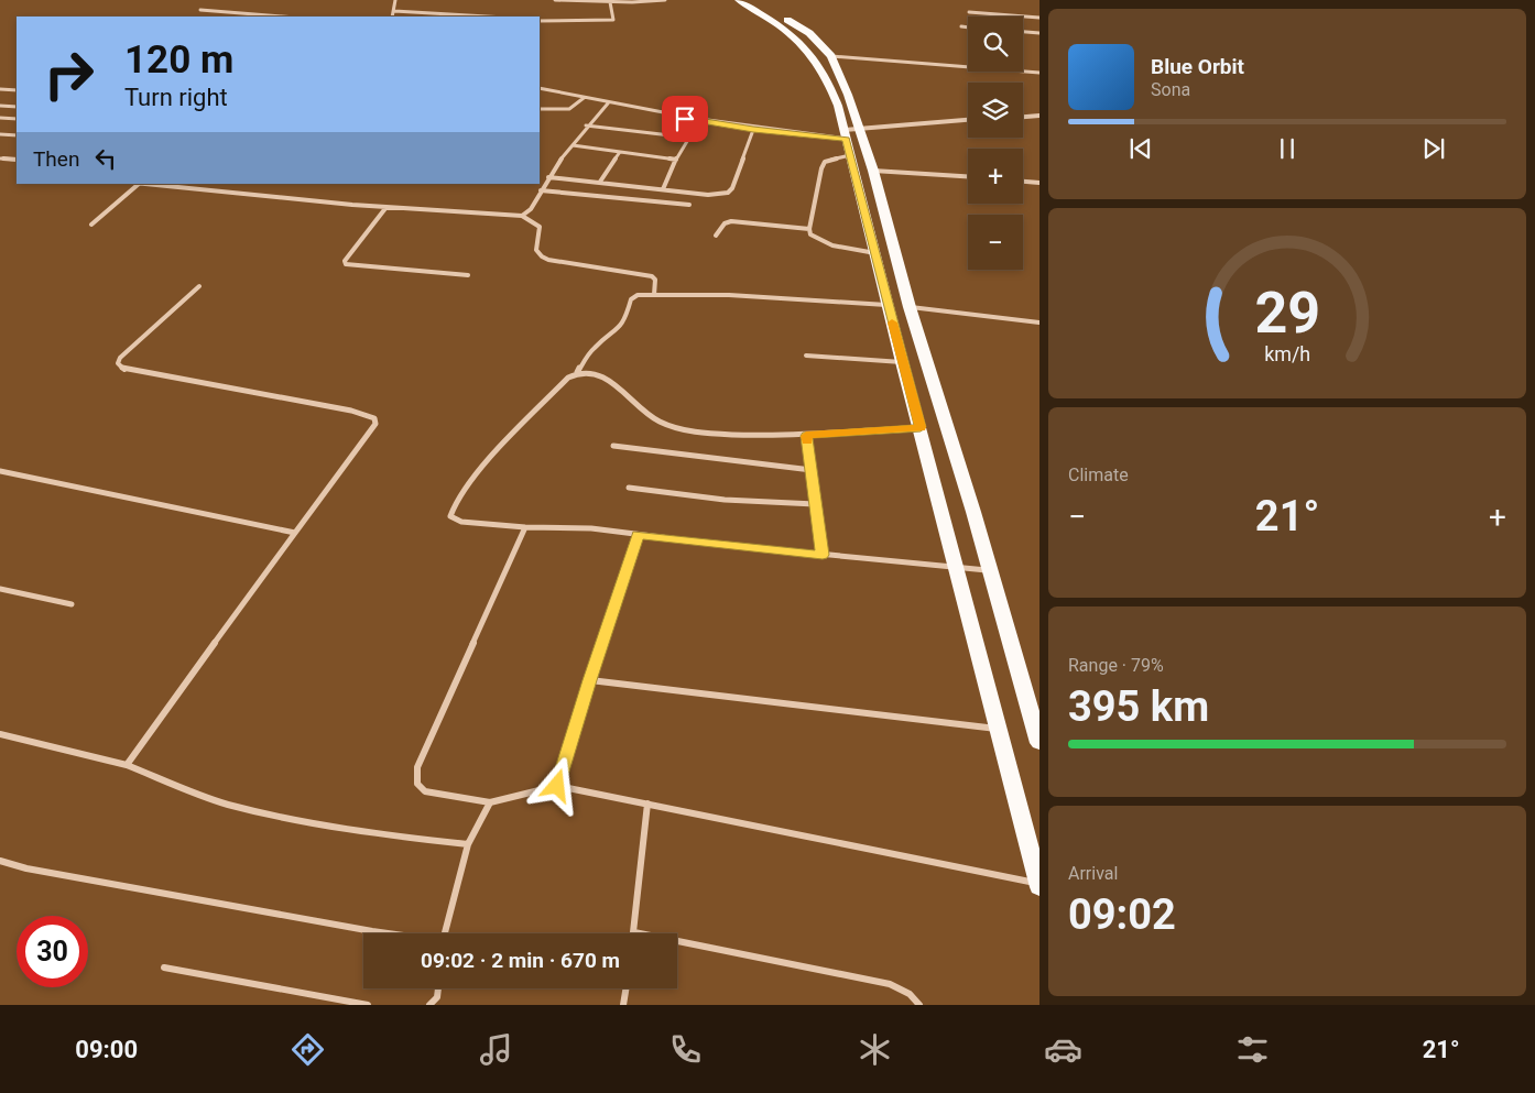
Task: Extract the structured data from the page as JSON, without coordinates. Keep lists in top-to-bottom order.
{
  "page": {
    "map_buttons": ["+", "−"],
    "turn": ["120 m", "Turn right"],
    "song": ["Blue Orbit", "Sona"],
    "then": "Then",
    "tile": [
      "Climate",
      ["Range · 79%", "395 km"],
      ["Arrival", "09:02"]
    ],
    "heat": ["−", "21°", "+"],
    "limit": "30",
    "trip": "09:02 · 2 min · 670 m",
    "tabs": ["09:00", "21°"],
    "gauge": ["29", "km/h"]
  }
}
